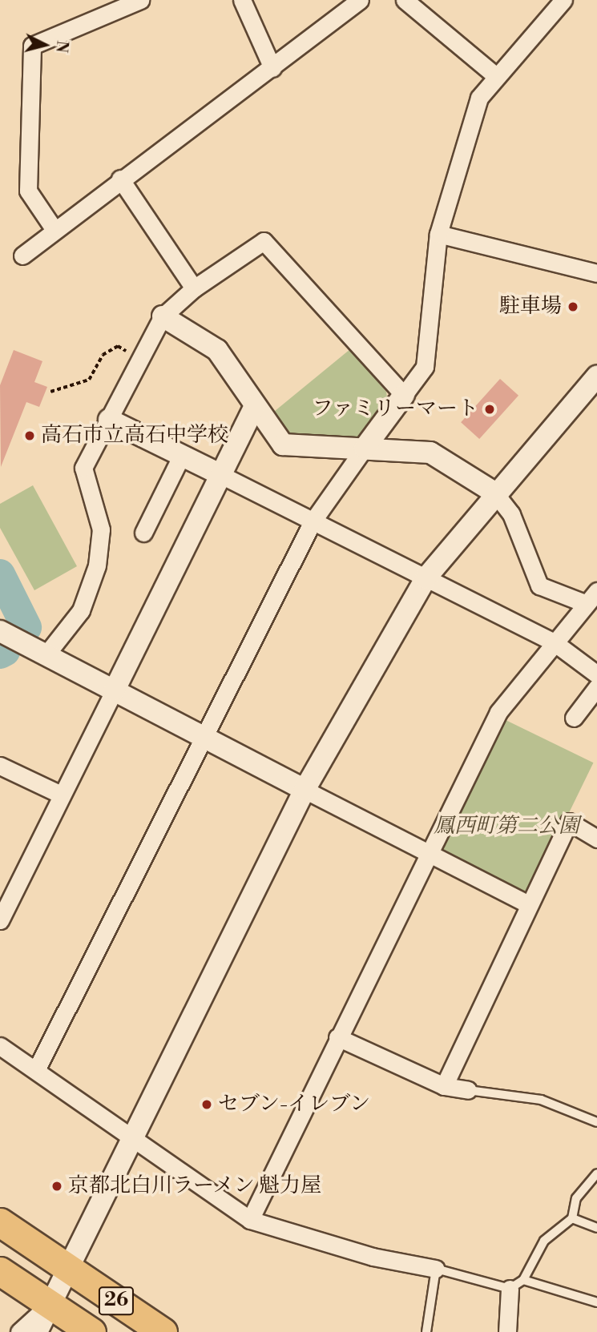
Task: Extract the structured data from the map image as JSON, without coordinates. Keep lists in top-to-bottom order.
{
  "streets": {
    "highway": ["26"]
  },
  "parks": ["鳳西町第二公園"],
  "places": [
    "駐車場",
    "ファミリーマート",
    "高石市立高石中学校",
    "セブン-イレブン",
    "京都北白川ラーメン 魁力屋"
  ],
  "north": "right"
}
